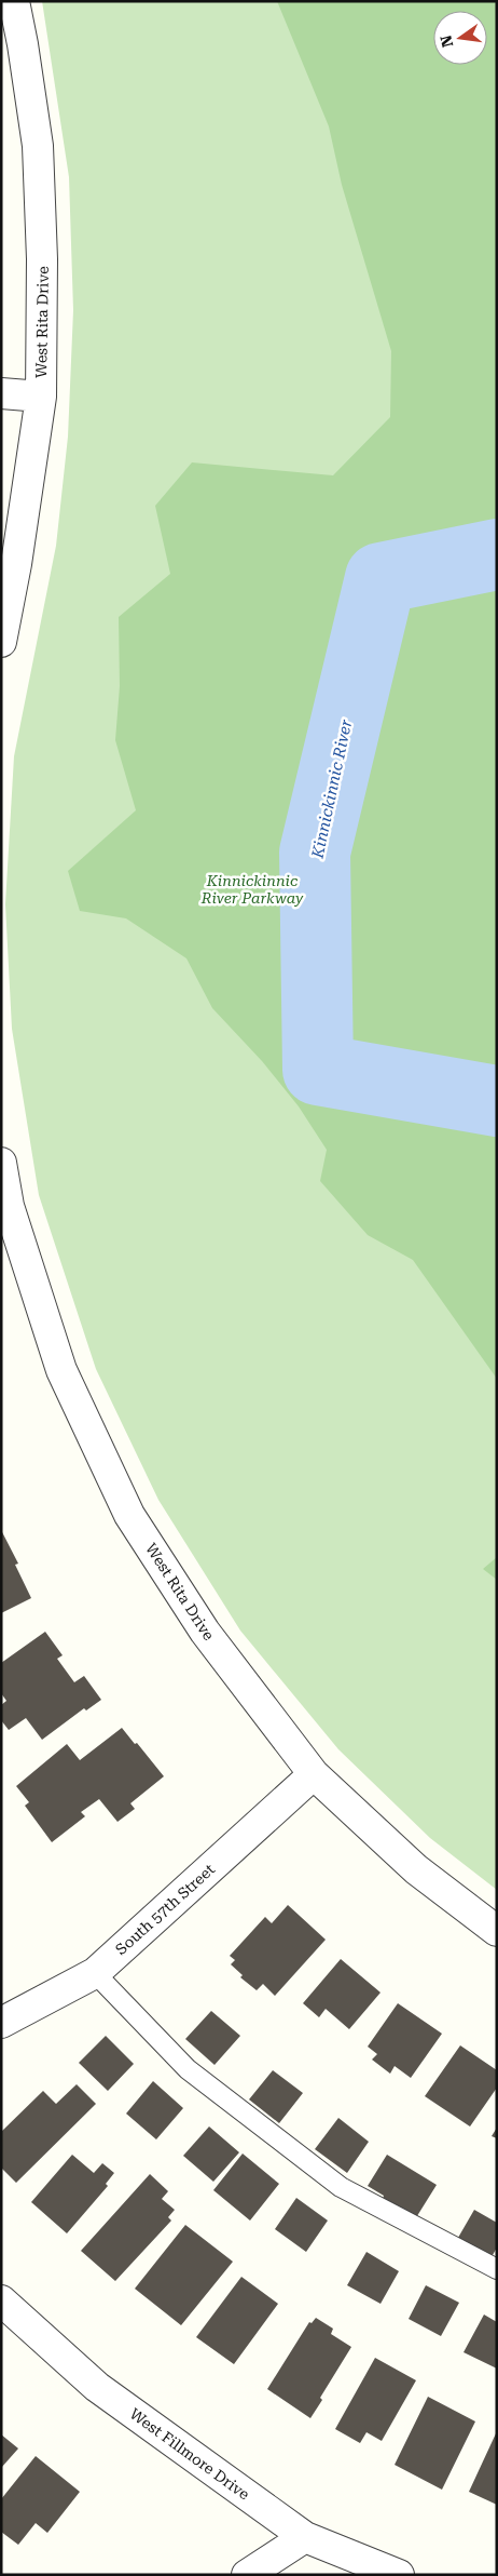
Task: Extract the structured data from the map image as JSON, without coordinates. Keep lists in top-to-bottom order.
{
  "streets": {
    "street": ["West Rita Drive", "South 57th Street", "West Fillmore Drive"]
  },
  "crossings": [
    ["West Rita Drive", "South 57th Street"]
  ],
  "water": ["Kinnickinnic River"],
  "parks": ["Kinnickinnic River Parkway"],
  "north": "left"
}
